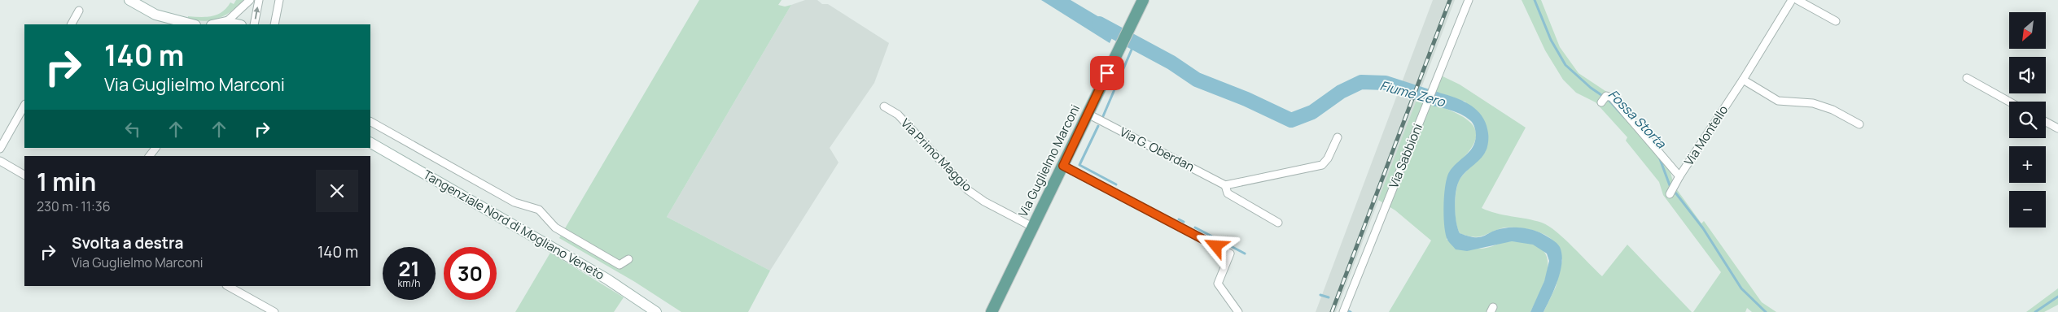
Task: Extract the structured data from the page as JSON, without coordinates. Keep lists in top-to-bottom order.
{
  "streets": {
    "main road": ["Via Guglielmo Marconi", "Tangenziale Nord di Mogliano Veneto"],
    "street": [
      "Via Montello",
      "Via G. Oberdan",
      "Via Primo Maggio",
      "Via Sabbioni"
    ]
  },
  "crossings": [
    ["Via G. Oberdan", "Via Guglielmo Marconi"],
    ["Via Primo Maggio", "Via Guglielmo Marconi"]
  ],
  "water": ["Fiume Zero", "Fossa Storta"],
  "north": "bottom left",
  "page": {
    "map_buttons": ["+", "−"],
    "turn": ["140 m", "Via Guglielmo Marconi"],
    "heading": ["1 min", "230 m · 11:36"],
    "list": [
      {
        "name": "Svolta a destra",
        "note": "Via Guglielmo Marconi",
        "value": "140 m"
      }
    ],
    "speed": "21 km/h",
    "limit": "30"
  }
}
